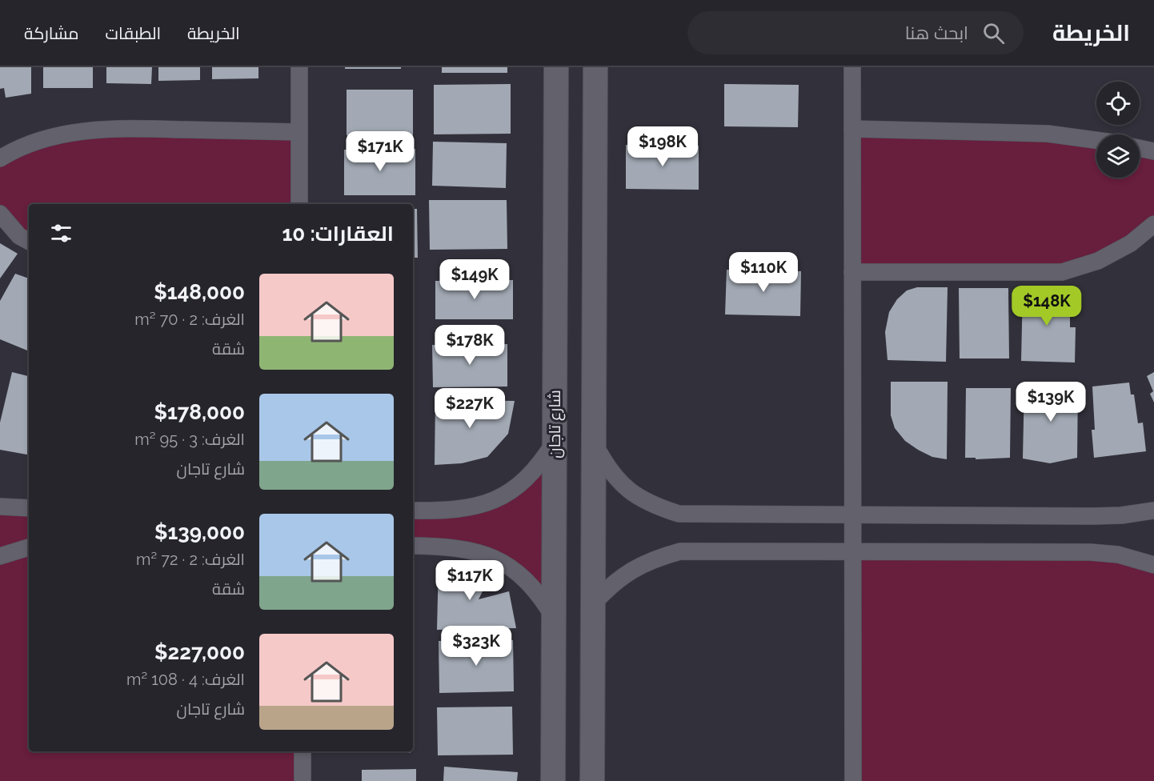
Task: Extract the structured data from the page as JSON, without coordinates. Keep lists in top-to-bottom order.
{
  "streets": {
    "street": ["شارع تاجان"]
  },
  "page": {
    "header": "الخريطة",
    "search": "ابحث هنا",
    "nav": ["الخريطة", "الطبقات", "مشاركة"],
    "price": [
      "$198K",
      "$171K",
      "$110K",
      "$149K",
      "$148K",
      "$178K",
      "$139K",
      "$227K",
      "$117K",
      "$323K"
    ],
    "heading": "العقارات: 10",
    "list": [
      {
        "name": "$148,000",
        "note": "الغرف: 2 · 70 m² · شقة"
      },
      {
        "name": "$178,000",
        "note": "الغرف: 3 · 95 m² · شارع تاجان"
      },
      {
        "name": "$139,000",
        "note": "الغرف: 2 · 72 m² · شقة"
      },
      {
        "name": "$227,000",
        "note": "الغرف: 4 · 108 m² · شارع تاجان"
      }
    ]
  }
}
